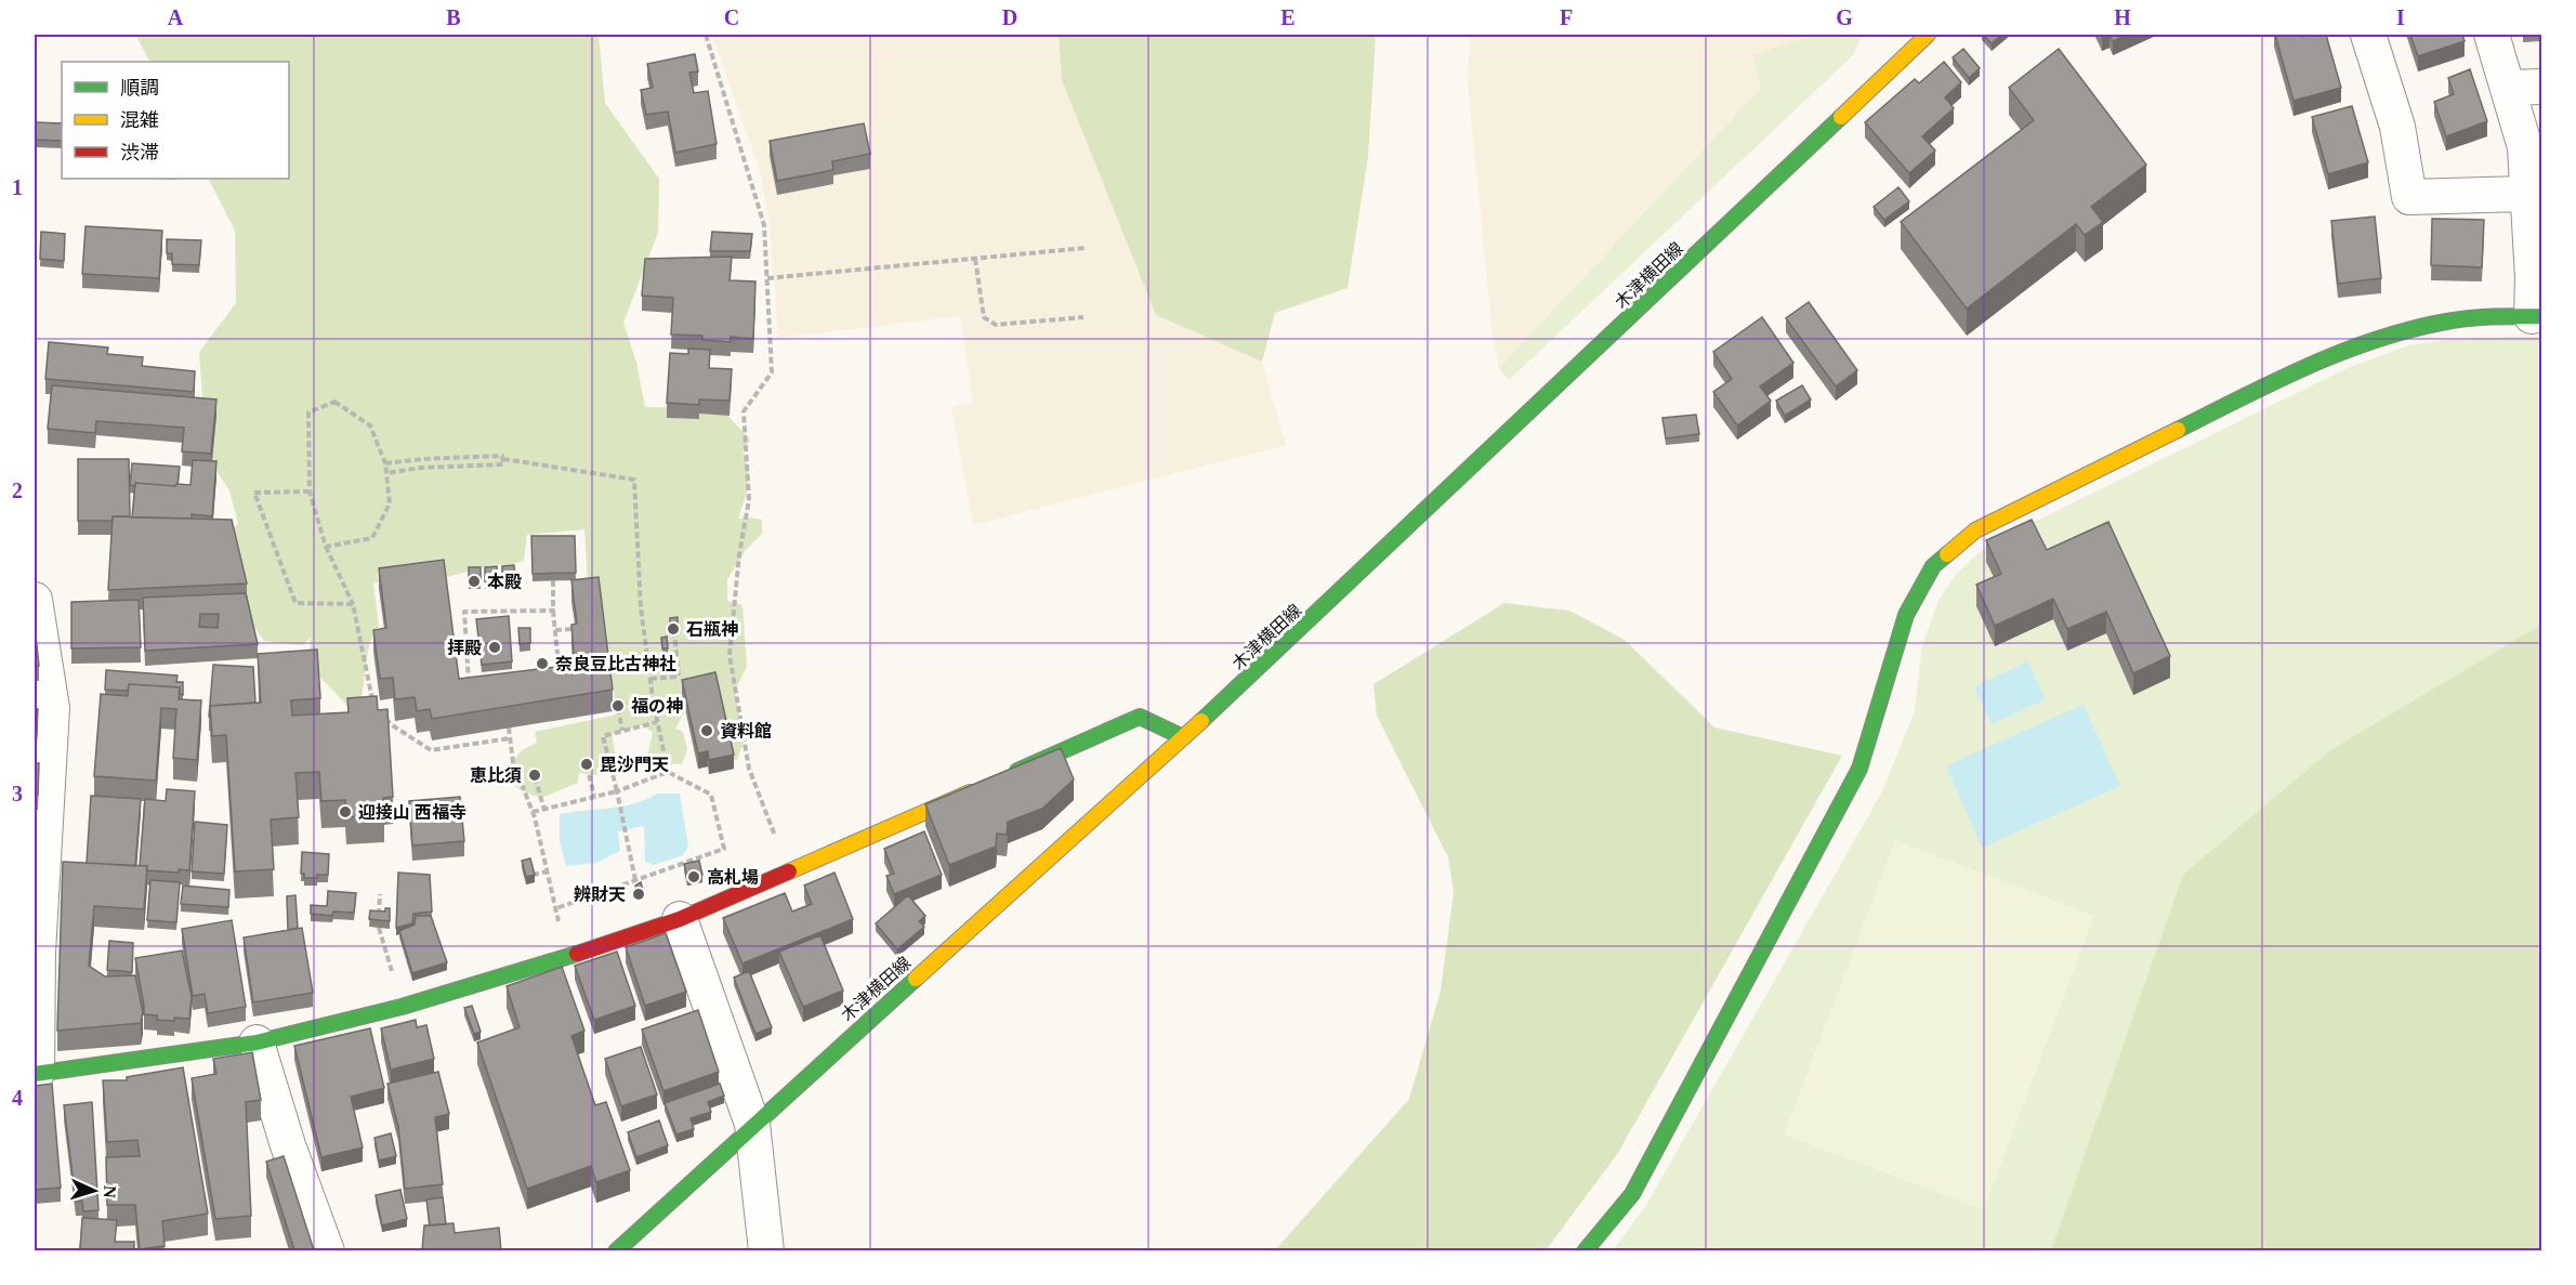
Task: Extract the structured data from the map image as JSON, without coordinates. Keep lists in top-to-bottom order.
{
  "streets": {
    "street": ["木津横田線"]
  },
  "places": [
    "本殿",
    "石瓶神",
    "拝殿",
    "奈良豆比古神社",
    "福の神",
    "資料館",
    "毘沙門天",
    "恵比須",
    "迎接山 西福寺",
    "高札場",
    "辨財天"
  ],
  "legend": ["順調", "混雑", "渋滞"],
  "north": "right",
  "grid": {
    "columns": [
      "A",
      "B",
      "C",
      "D",
      "E",
      "F",
      "G",
      "H",
      "I"
    ],
    "rows": [
      "1",
      "2",
      "3",
      "4"
    ]
  }
}
